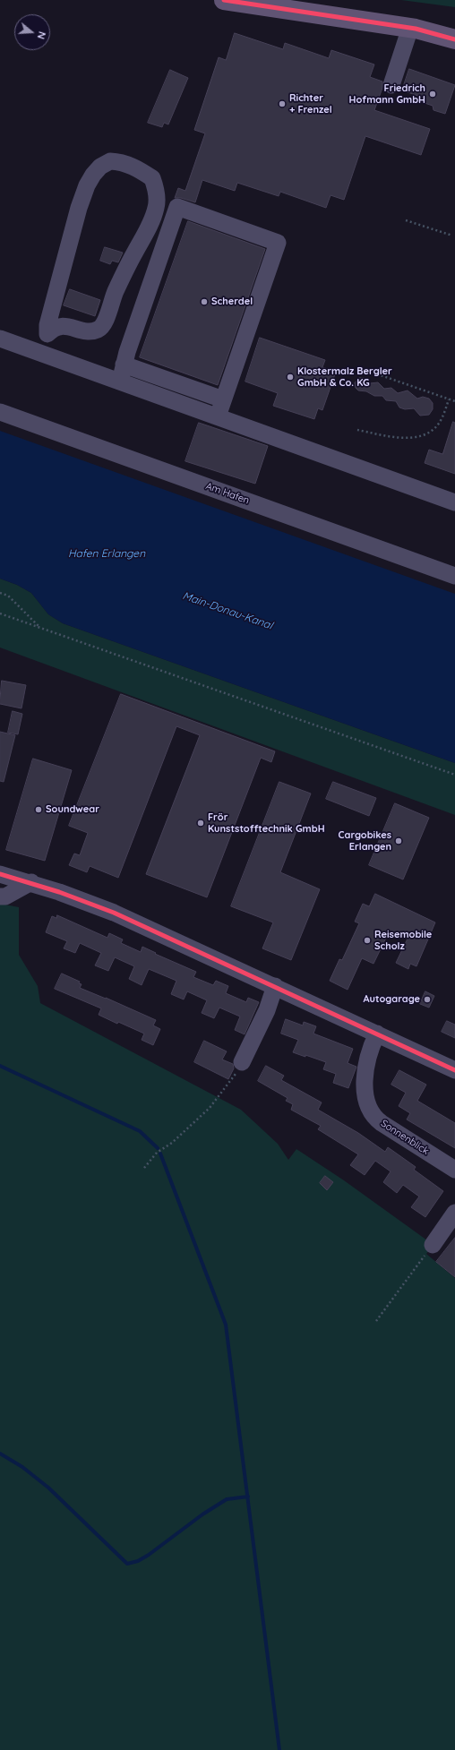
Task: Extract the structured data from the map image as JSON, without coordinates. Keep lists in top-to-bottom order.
{
  "streets": {
    "street": ["Am Hafen", "Sonnenblick"]
  },
  "water": ["Hafen Erlangen", "Main-Donau-Kanal"],
  "places": [
    "Friedrich Hofmann GmbH",
    "Richter + Frenzel",
    "Scherdel",
    "Klostermalz Bergler GmbH & Co. KG",
    "Soundwear",
    "Frör Kunststofftechnik GmbH",
    "Cargobikes Erlangen",
    "Reisemobile Scholz",
    "Autogarage"
  ],
  "north": "right"
}
